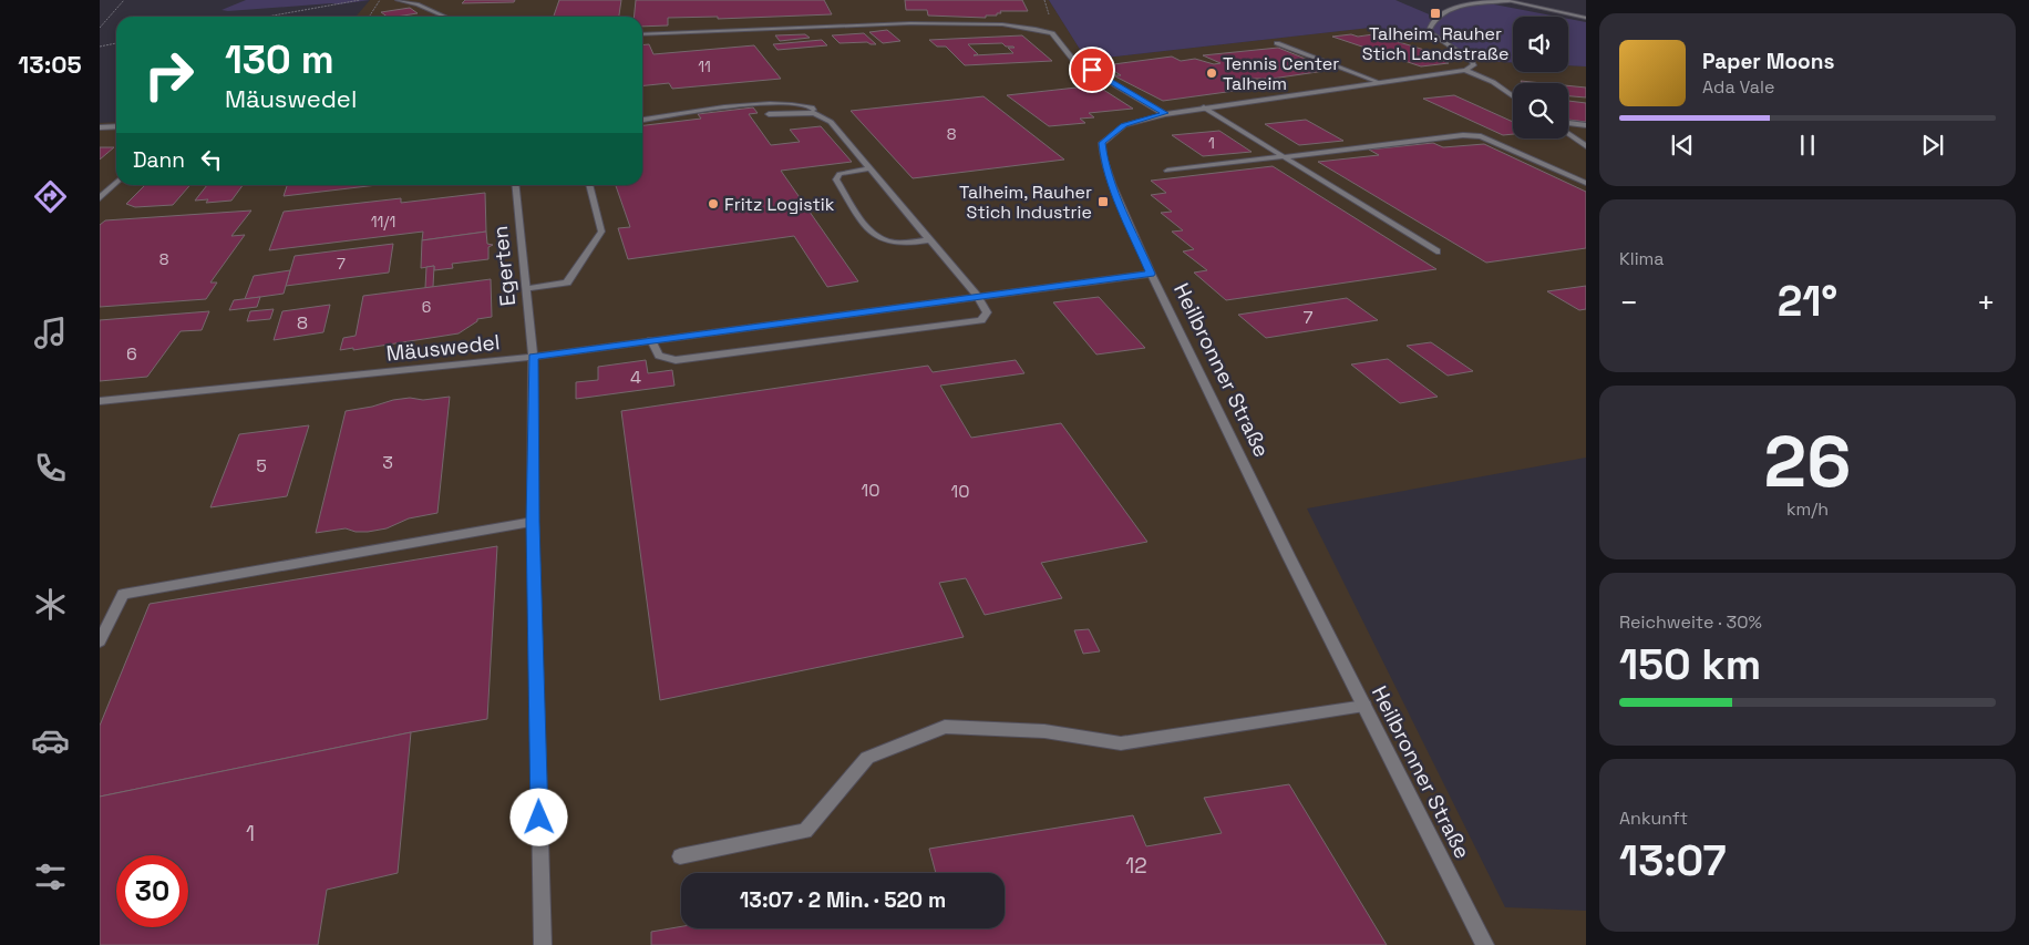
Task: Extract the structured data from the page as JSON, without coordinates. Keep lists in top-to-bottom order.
{
  "streets": {
    "street": ["Egerten", "Mäuswedel", "Heilbronner Straße"]
  },
  "crossings": [
    ["Egerten", "Mäuswedel"],
    ["Mäuswedel", "Heilbronner Straße"]
  ],
  "places": {
    "transit": ["Talheim, Rauher Stich Landstraße", "Talheim, Rauher Stich Industrie"],
    "other": ["Tennis Center Talheim", "Fritz Logistik"]
  },
  "house_numbers": [
    "11",
    "8",
    "1",
    "11/1",
    "8",
    "7",
    "6",
    "7",
    "8",
    "6",
    "4",
    "3",
    "5",
    "10",
    "10",
    "1",
    "12"
  ],
  "page": {
    "tabs": "13:05",
    "turn": ["130 m", "Mäuswedel"],
    "song": ["Paper Moons", "Ada Vale"],
    "then": "Dann",
    "tile": [
      "Klima",
      ["26", "km/h"],
      ["Reichweite · 30%", "150 km"],
      ["Ankunft", "13:07"]
    ],
    "heat": ["−", "21°", "+"],
    "limit": "30",
    "trip": "13:07 · 2 Min. · 520 m"
  }
}
